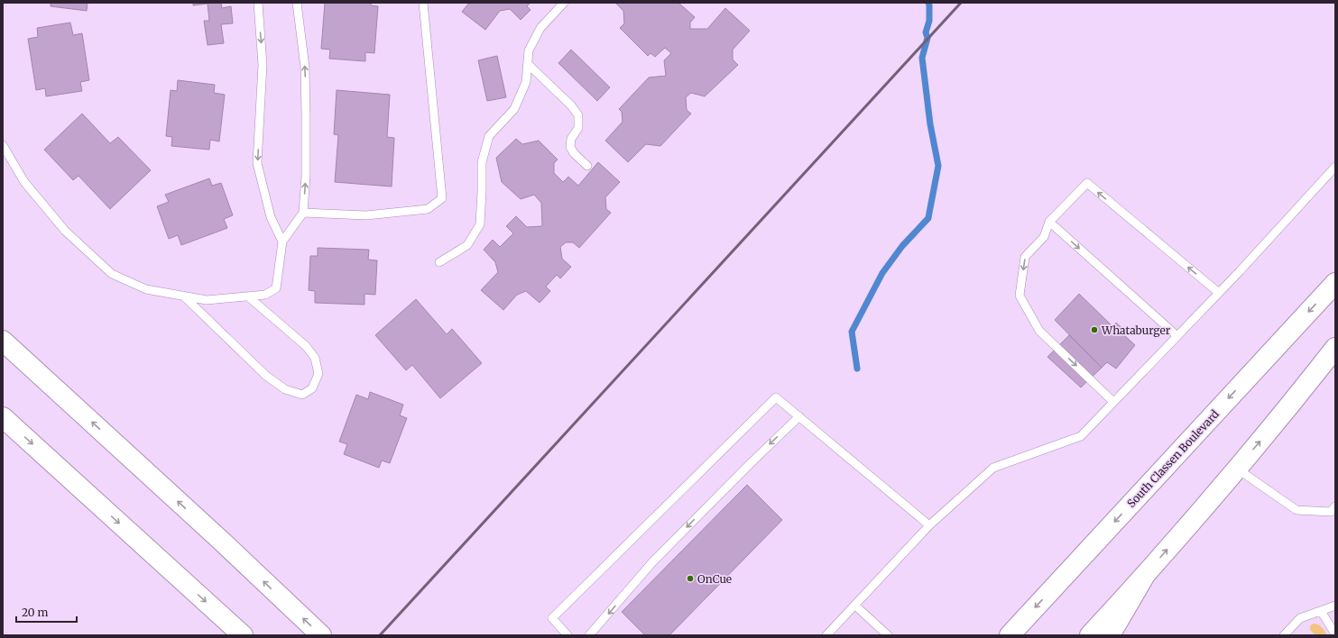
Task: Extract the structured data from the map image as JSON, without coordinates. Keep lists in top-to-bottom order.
{
  "streets": {
    "main road": ["South Classen Boulevard"]
  },
  "places": ["Whataburger", "OnCue"],
  "scale_bar": "20 m"
}
